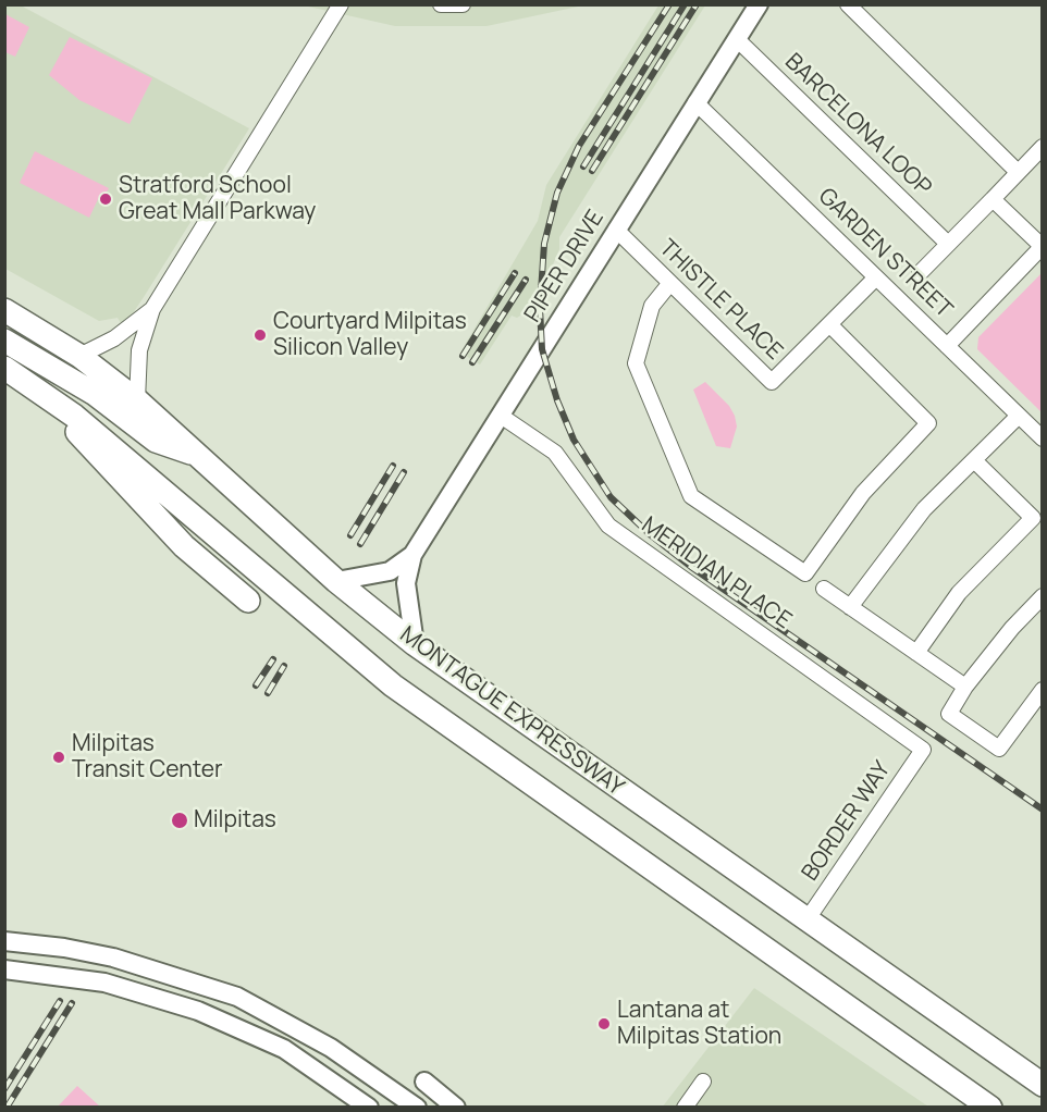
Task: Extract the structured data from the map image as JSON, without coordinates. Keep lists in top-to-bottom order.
{
  "streets": {
    "highway": ["MONTAGUE EXPRESSWAY"],
    "street": [
      "BARCELONA LOOP",
      "GARDEN STREET",
      "PIPER DRIVE",
      "THISTLE PLACE",
      "MERIDIAN PLACE",
      "BORDER WAY"
    ]
  },
  "crossings": [
    ["BARCELONA LOOP", "PIPER DRIVE"],
    ["GARDEN STREET", "PIPER DRIVE"],
    ["GARDEN STREET", "THISTLE PLACE"],
    ["PIPER DRIVE", "THISTLE PLACE"],
    ["PIPER DRIVE", "MERIDIAN PLACE"],
    ["PIPER DRIVE", "MONTAGUE EXPRESSWAY"],
    ["MERIDIAN PLACE", "BORDER WAY"],
    ["MONTAGUE EXPRESSWAY", "BORDER WAY"]
  ],
  "places": [
    "Stratford School Great Mall Parkway",
    "Courtyard Milpitas Silicon Valley",
    "Milpitas Transit Center",
    "Milpitas",
    "Lantana at Milpitas Station"
  ]
}
